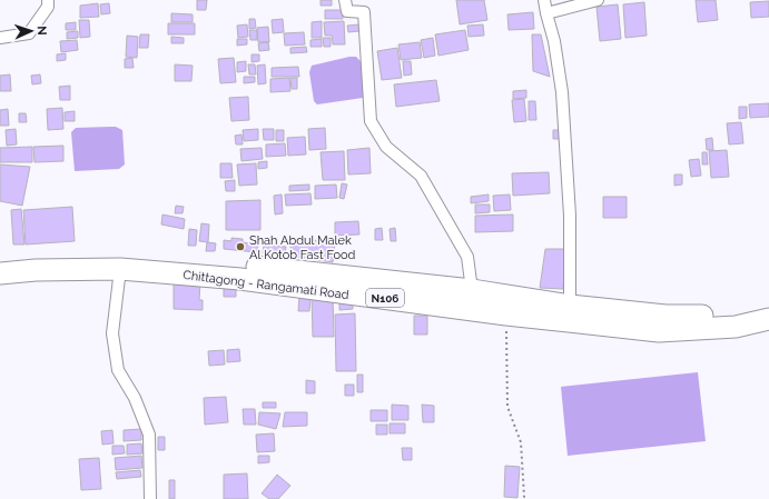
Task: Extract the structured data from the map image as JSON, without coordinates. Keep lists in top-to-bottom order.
{
  "streets": {
    "highway": ["Chittagong - Rangamati Road", "N106"]
  },
  "places": ["Shah Abdul Malek Al Kotob Fast Food"],
  "north": "right"
}
